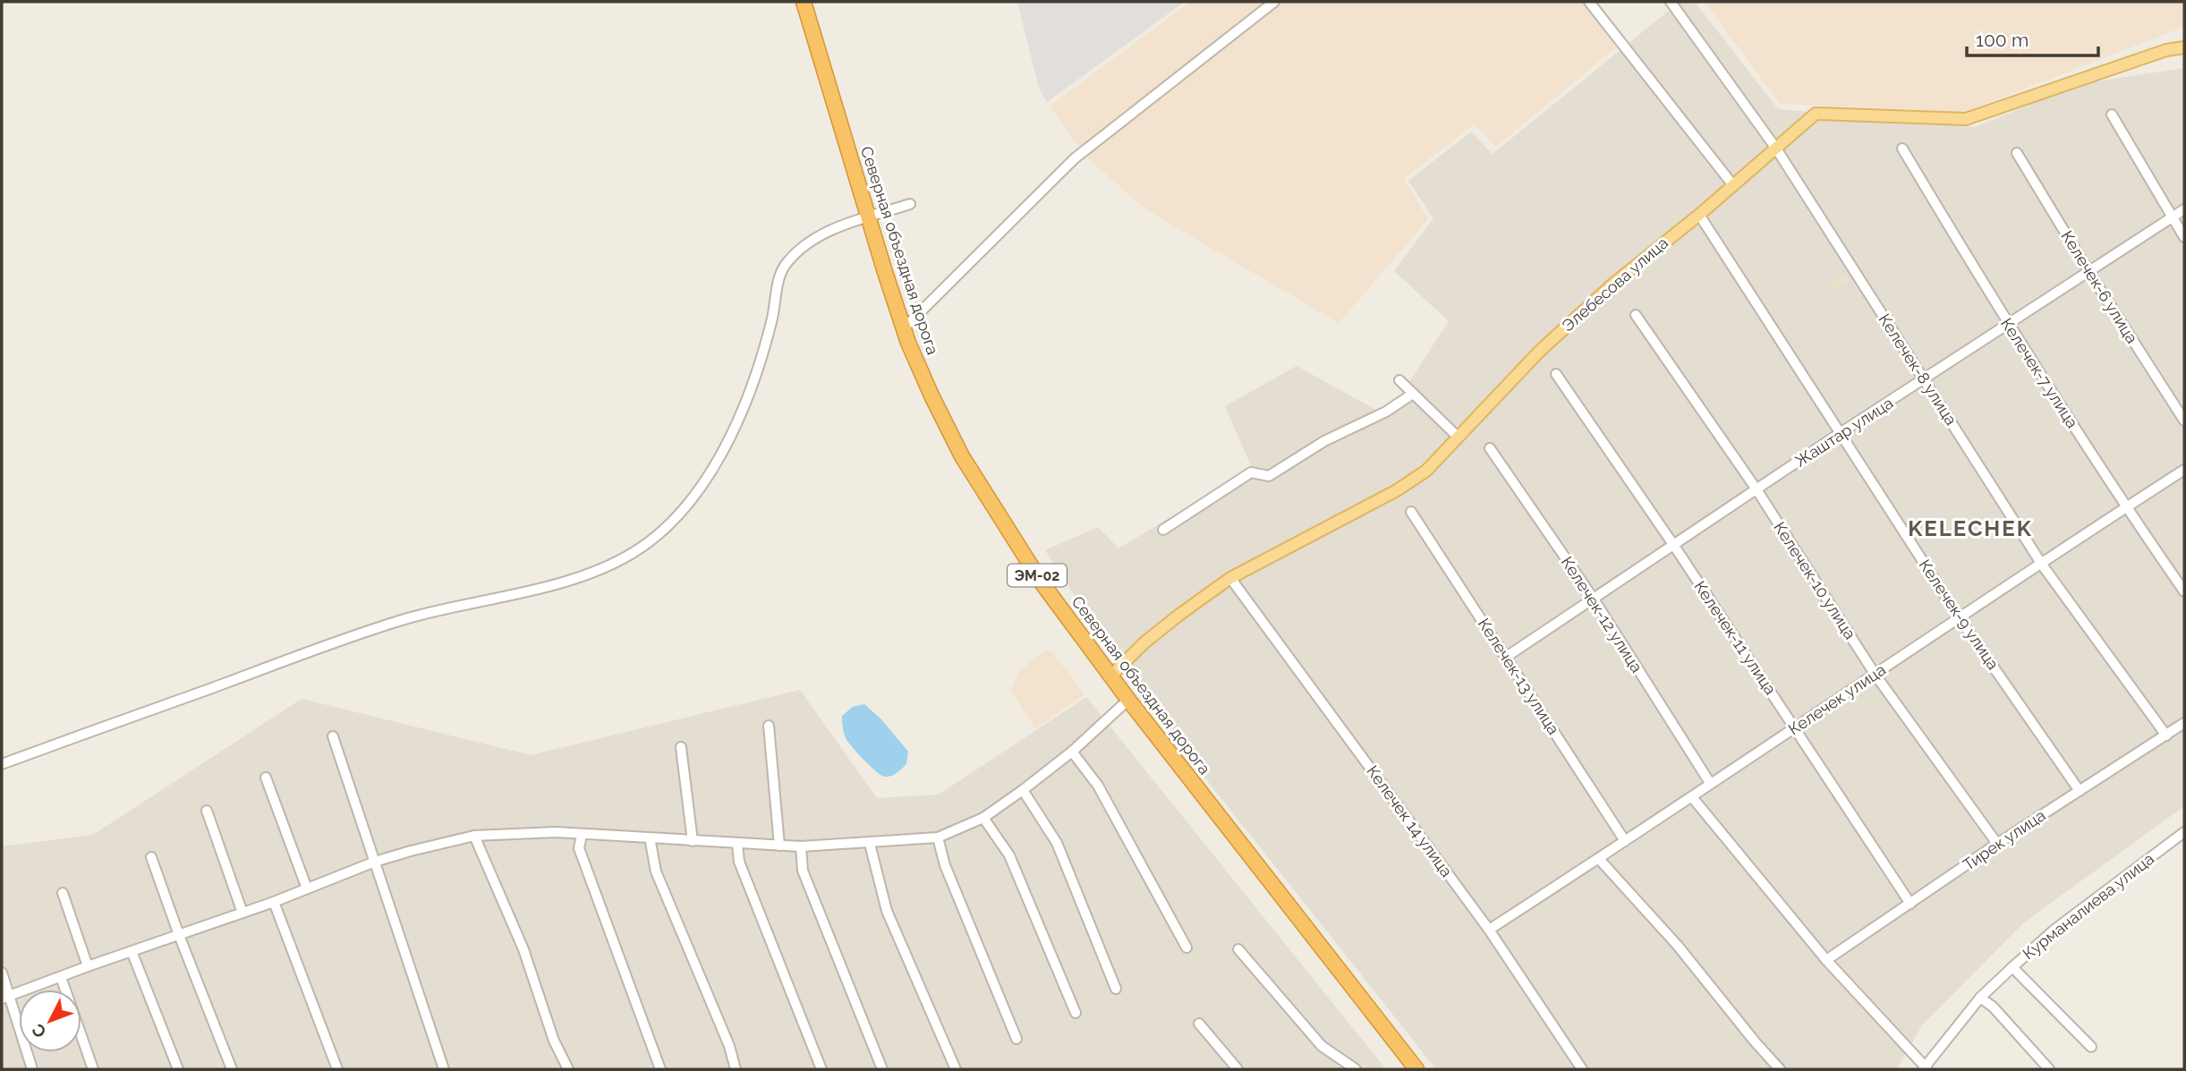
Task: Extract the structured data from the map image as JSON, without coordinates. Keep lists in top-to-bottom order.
{
  "streets": {
    "highway": ["Северная объездная дорога", "ЭМ-02"],
    "main road": ["Элебесова улица"],
    "street": [
      "Келечек-6 улица",
      "Келечек-8 улица",
      "Келечек-7 улица",
      "Жаштар улица",
      "Келечек-10 улица",
      "Келечек-12 улица",
      "Келечек-9 улица",
      "Келечек-11 улица",
      "Келечек-13 улица",
      "Келечек улица",
      "Келечек 14 улица",
      "Тирек улица",
      "Курманалиева улица"
    ]
  },
  "crossings": [
    ["Северная объездная дорога", "Элебесова улица"],
    ["Элебесова улица", "Келечек-8 улица"],
    ["Элебесова улица", "Келечек-9 улица"],
    ["Элебесова улица", "Келечек 14 улица"],
    ["Келечек-6 улица", "Жаштар улица"],
    ["Келечек-8 улица", "Жаштар улица"],
    ["Келечек-8 улица", "Келечек улица"],
    ["Келечек-8 улица", "Тирек улица"],
    ["Келечек-7 улица", "Жаштар улица"],
    ["Келечек-7 улица", "Келечек улица"],
    ["Жаштар улица", "Келечек-10 улица"],
    ["Жаштар улица", "Келечек-12 улица"],
    ["Жаштар улица", "Келечек-9 улица"],
    ["Жаштар улица", "Келечек-11 улица"],
    ["Жаштар улица", "Келечек-13 улица"],
    ["Келечек-10 улица", "Келечек улица"],
    ["Келечек-10 улица", "Тирек улица"],
    ["Келечек-12 улица", "Келечек улица"],
    ["Келечек-9 улица", "Келечек улица"],
    ["Келечек-9 улица", "Тирек улица"],
    ["Келечек-11 улица", "Келечек улица"],
    ["Келечек-11 улица", "Тирек улица"],
    ["Келечек-13 улица", "Келечек улица"],
    ["Келечек улица", "Келечек 14 улица"]
  ],
  "districts": ["KELECHEK"],
  "scale_bar": "100 m",
  "north": "bottom left"
}
